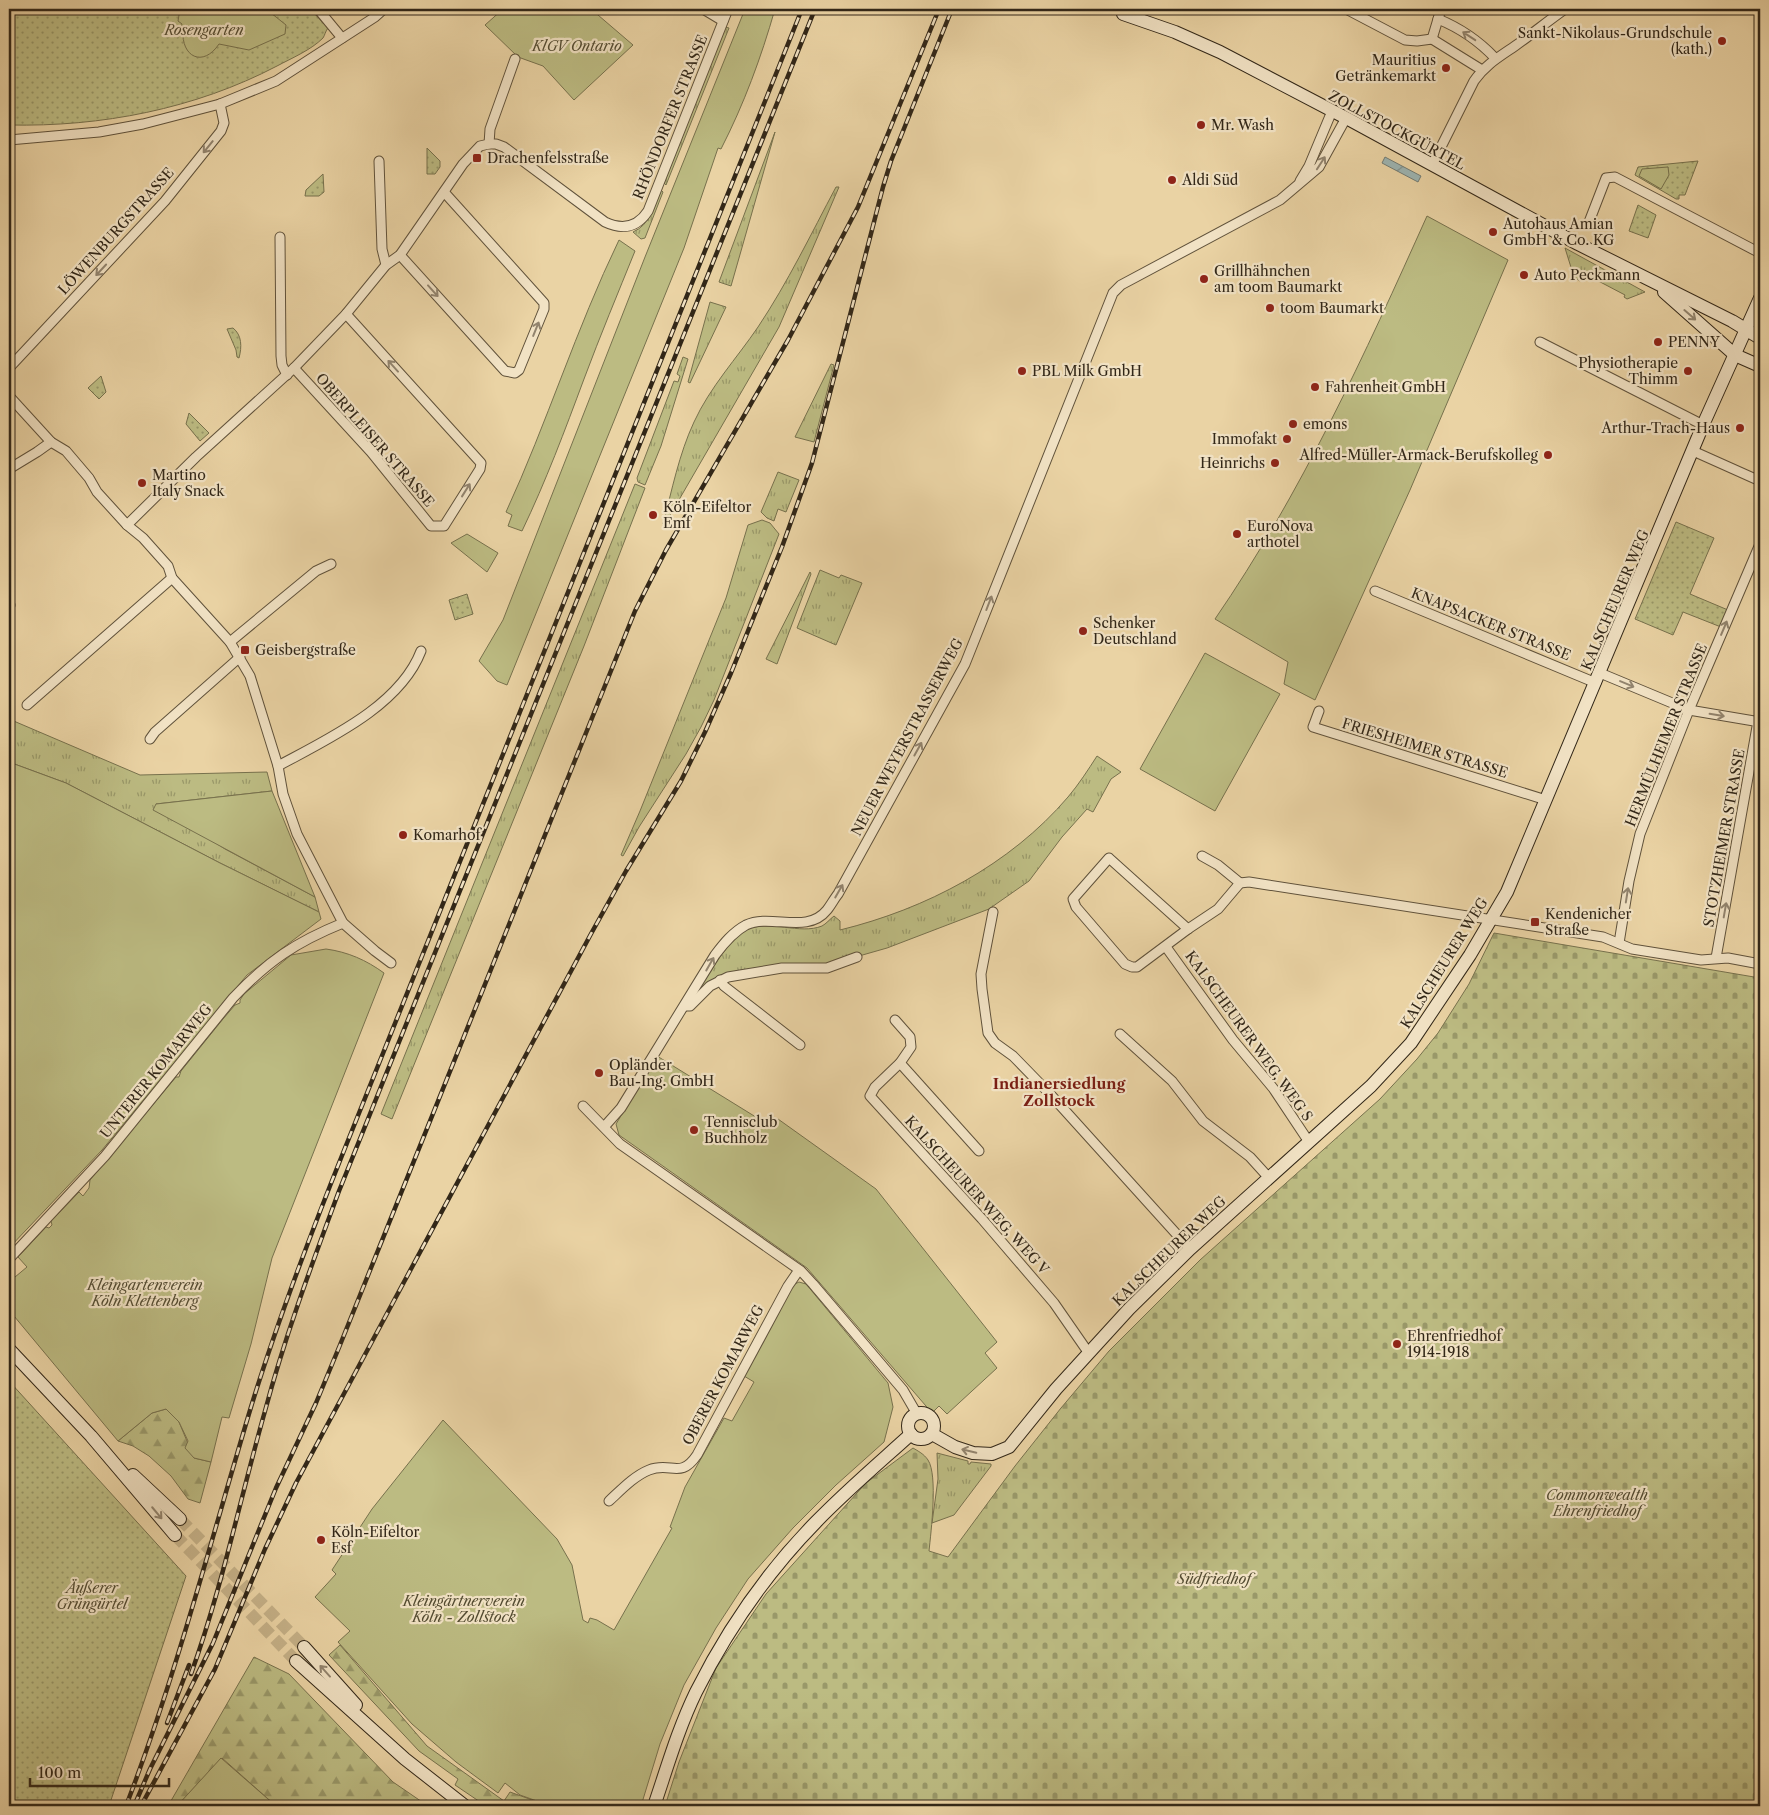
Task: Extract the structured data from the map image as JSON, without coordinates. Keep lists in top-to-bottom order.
{
  "streets": {
    "street": [
      "RHÖNDORFER STRASSE",
      "ZOLLSTOCKGÜRTEL",
      "LÖWENBURGSTRASSE",
      "OBERPLEISER STRASSE",
      "KALSCHEURER WEG",
      "KNAPSACKER STRASSE",
      "HERMÜLHEIMER STRASSE",
      "NEUER WEYERSTRASSERWEG",
      "FRIESHEIMER STRASSE",
      "STOTZHEIMER STRASSE",
      "KALSCHEURER WEG, WEG S",
      "UNTERER KOMARWEG",
      "KALSCHEURER WEG, WEG V",
      "OBERER KOMARWEG"
    ]
  },
  "crossings": [
    ["ZOLLSTOCKGÜRTEL", "KALSCHEURER WEG"],
    ["ZOLLSTOCKGÜRTEL", "NEUER WEYERSTRASSERWEG"],
    ["KALSCHEURER WEG", "KNAPSACKER STRASSE"],
    ["KALSCHEURER WEG", "FRIESHEIMER STRASSE"],
    ["KALSCHEURER WEG", "KALSCHEURER WEG, WEG S"],
    ["KALSCHEURER WEG", "KALSCHEURER WEG, WEG V"],
    ["KNAPSACKER STRASSE", "HERMÜLHEIMER STRASSE"],
    ["KNAPSACKER STRASSE", "STOTZHEIMER STRASSE"]
  ],
  "one_way": [
    "LÖWENBURGSTRASSE",
    "KNAPSACKER STRASSE",
    "HERMÜLHEIMER STRASSE",
    "NEUER WEYERSTRASSERWEG",
    "STOTZHEIMER STRASSE"
  ],
  "districts": ["Indianersiedlung Zollstock"],
  "parks": [
    "Rosengarten",
    "KlGV Ontario",
    "Kleingartenverein Köln Klettenberg",
    "Commonwealth Ehrenfriedhof",
    "Südfriedhof",
    "Äußerer Grüngürtel",
    "Kleingärtnerverein Köln - Zollstock"
  ],
  "places": {
    "other": [
      "Sankt-Nikolaus-Grundschule (kath.)",
      "Mauritius Getränkemarkt",
      "Mr. Wash",
      "Aldi Süd",
      "Autohaus Amian GmbH & Co. KG",
      "Auto Peckmann",
      "Grillhähnchen am toom Baumarkt",
      "toom Baumarkt",
      "PENNY",
      "PBL Milk GmbH",
      "Physiotherapie Thimm",
      "Fahrenheit GmbH",
      "emons",
      "Arthur-Trach-Haus",
      "Immofakt",
      "Alfred-Müller-Armack-Berufskolleg",
      "Heinrichs",
      "Martino Italy Snack",
      "Köln-Eifeltor Emf",
      "EuroNova arthotel",
      "Schenker Deutschland",
      "Komarhof",
      "Opländer Bau-Ing. GmbH",
      "Tennisclub Buchholz",
      "Ehrenfriedhof 1914-1918",
      "Köln-Eifeltor Esf"
    ],
    "transit": ["Drachenfelsstraße", "Geisbergstraße", "Kendenicher Straße"]
  },
  "scale_bar": "100 m"
}
